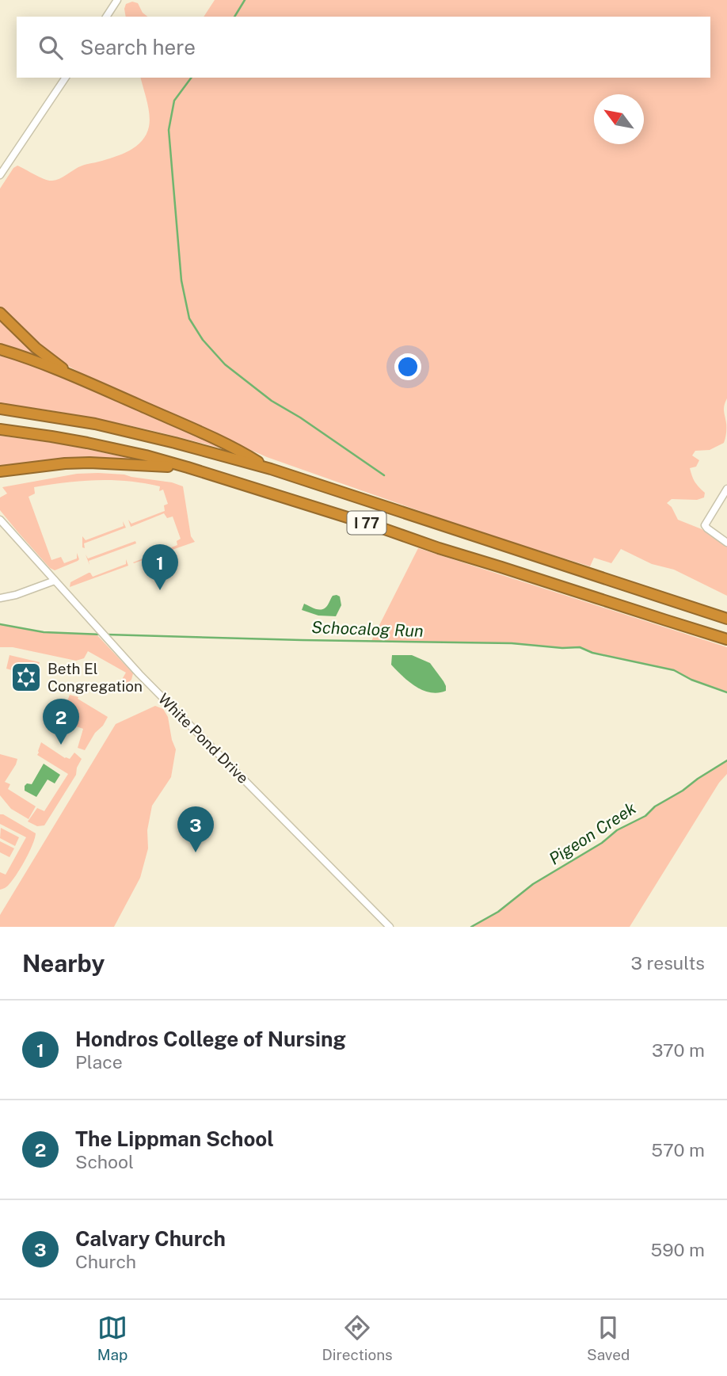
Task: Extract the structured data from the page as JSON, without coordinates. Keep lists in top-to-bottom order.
{
  "streets": {
    "highway": ["I 77"],
    "street": ["White Pond Drive"]
  },
  "water": ["Schocalog Run", "Pigeon Creek"],
  "places": {
    "synagogue": ["Beth El Congregation"]
  },
  "north": "top left",
  "page": {
    "search": "Search here",
    "pins": ["1", "2", "3"],
    "heading": ["Nearby", "3 results"],
    "list": [
      {
        "mark": "1",
        "name": "Hondros College of Nursing",
        "note": "Place",
        "value": "370 m"
      },
      {
        "mark": "2",
        "name": "The Lippman School",
        "note": "School",
        "value": "570 m"
      },
      {
        "mark": "3",
        "name": "Calvary Church",
        "note": "Church",
        "value": "590 m"
      }
    ],
    "nav": ["Map", "Directions", "Saved"]
  }
}
